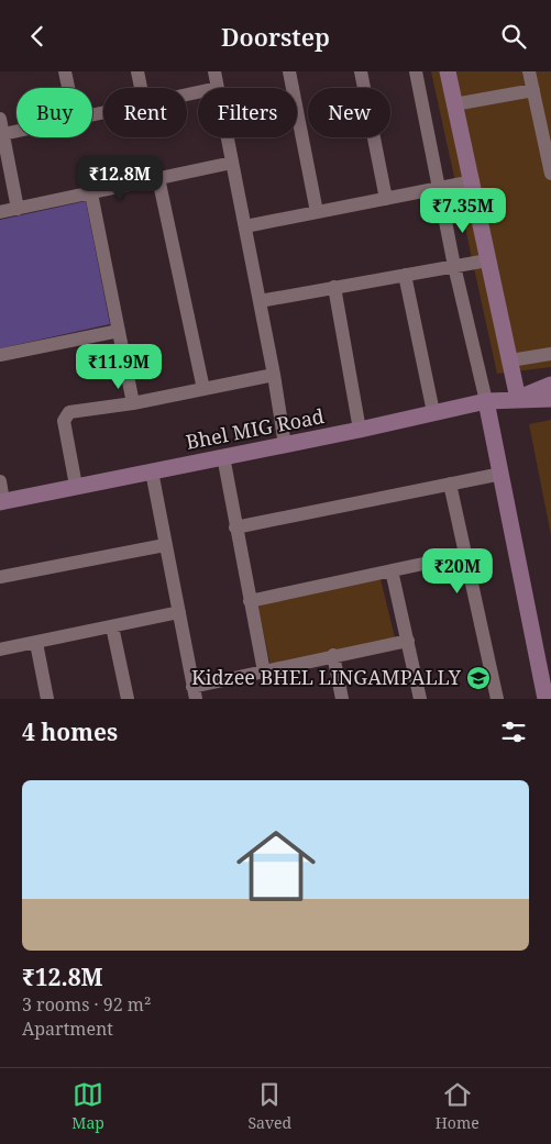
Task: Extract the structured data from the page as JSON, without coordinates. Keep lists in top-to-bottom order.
{
  "streets": {
    "street": ["Bhel MIG Road"]
  },
  "places": {
    "school or university": ["Kidzee BHEL LINGAMPALLY"]
  },
  "page": {
    "header": "Doorstep",
    "chip": [
      "Buy",
      "Rent",
      "Filters",
      "New"
    ],
    "price": [
      "₹12.8M",
      "₹7.35M",
      "₹11.9M",
      "₹20M"
    ],
    "heading": "4 homes",
    "list": [
      {
        "name": "₹12.8M",
        "note": "3 rooms · 92 m² · Apartment"
      }
    ],
    "tabs": ["Map", "Saved", "Home"]
  }
}
